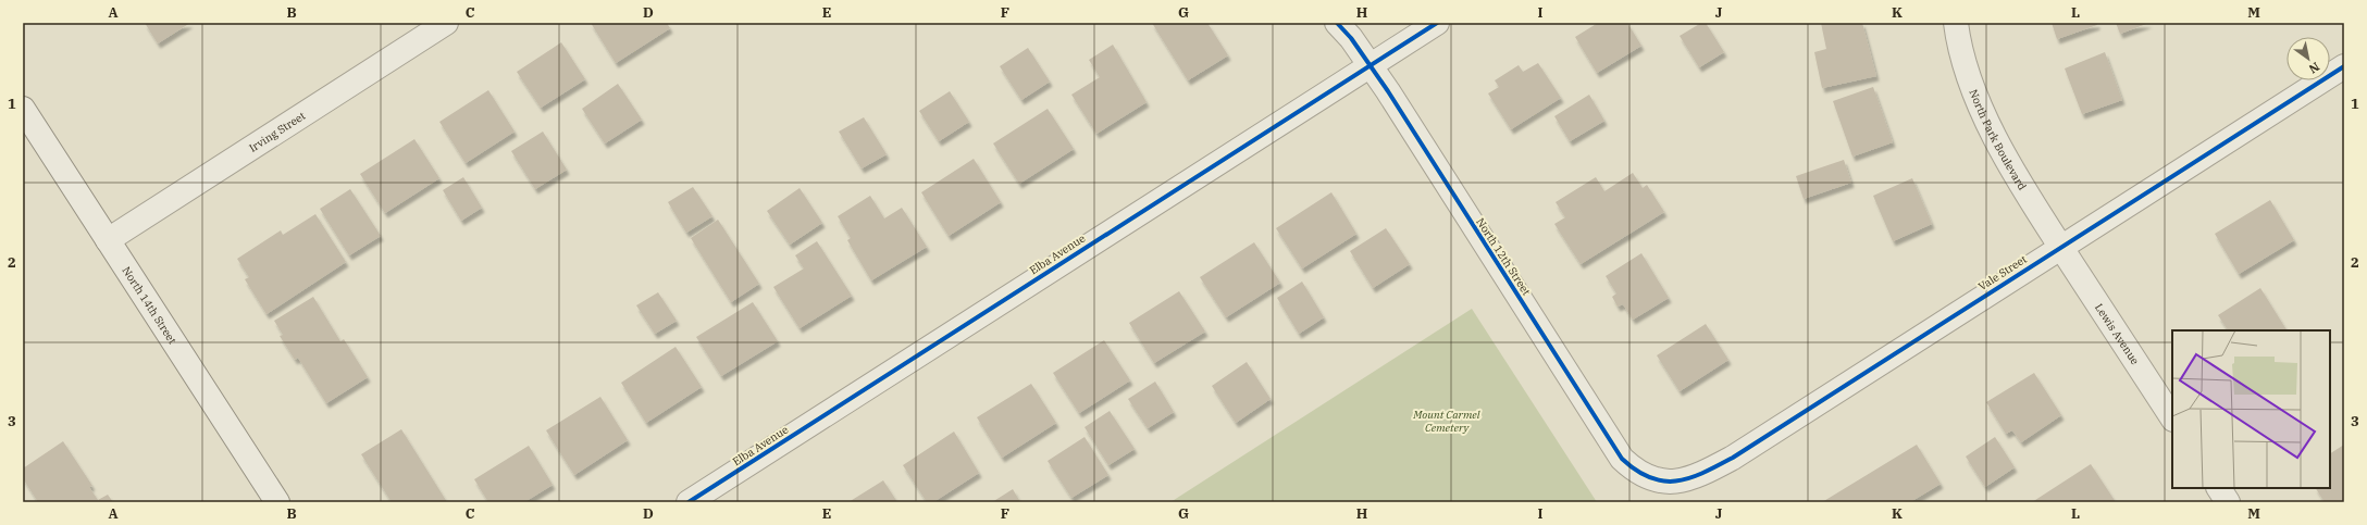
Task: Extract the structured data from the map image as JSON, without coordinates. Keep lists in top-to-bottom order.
{
  "streets": {
    "street": [
      "Irving Street",
      "North Park Boulevard",
      "Elba Avenue",
      "North 12th Street",
      "Vale Street",
      "North 14th Street",
      "Lewis Avenue"
    ]
  },
  "crossings": [
    ["Irving Street", "North 14th Street"],
    ["North Park Boulevard", "Vale Street"],
    ["North Park Boulevard", "Lewis Avenue"],
    ["Elba Avenue", "North 12th Street"],
    ["North 12th Street", "Vale Street"],
    ["Vale Street", "Lewis Avenue"]
  ],
  "parks": ["Mount Carmel Cemetery"],
  "north": "bottom right",
  "grid": {
    "columns": [
      "A",
      "B",
      "C",
      "D",
      "E",
      "F",
      "G",
      "H",
      "I",
      "J",
      "K",
      "L",
      "M"
    ],
    "rows": ["1", "2", "3"]
  }
}
